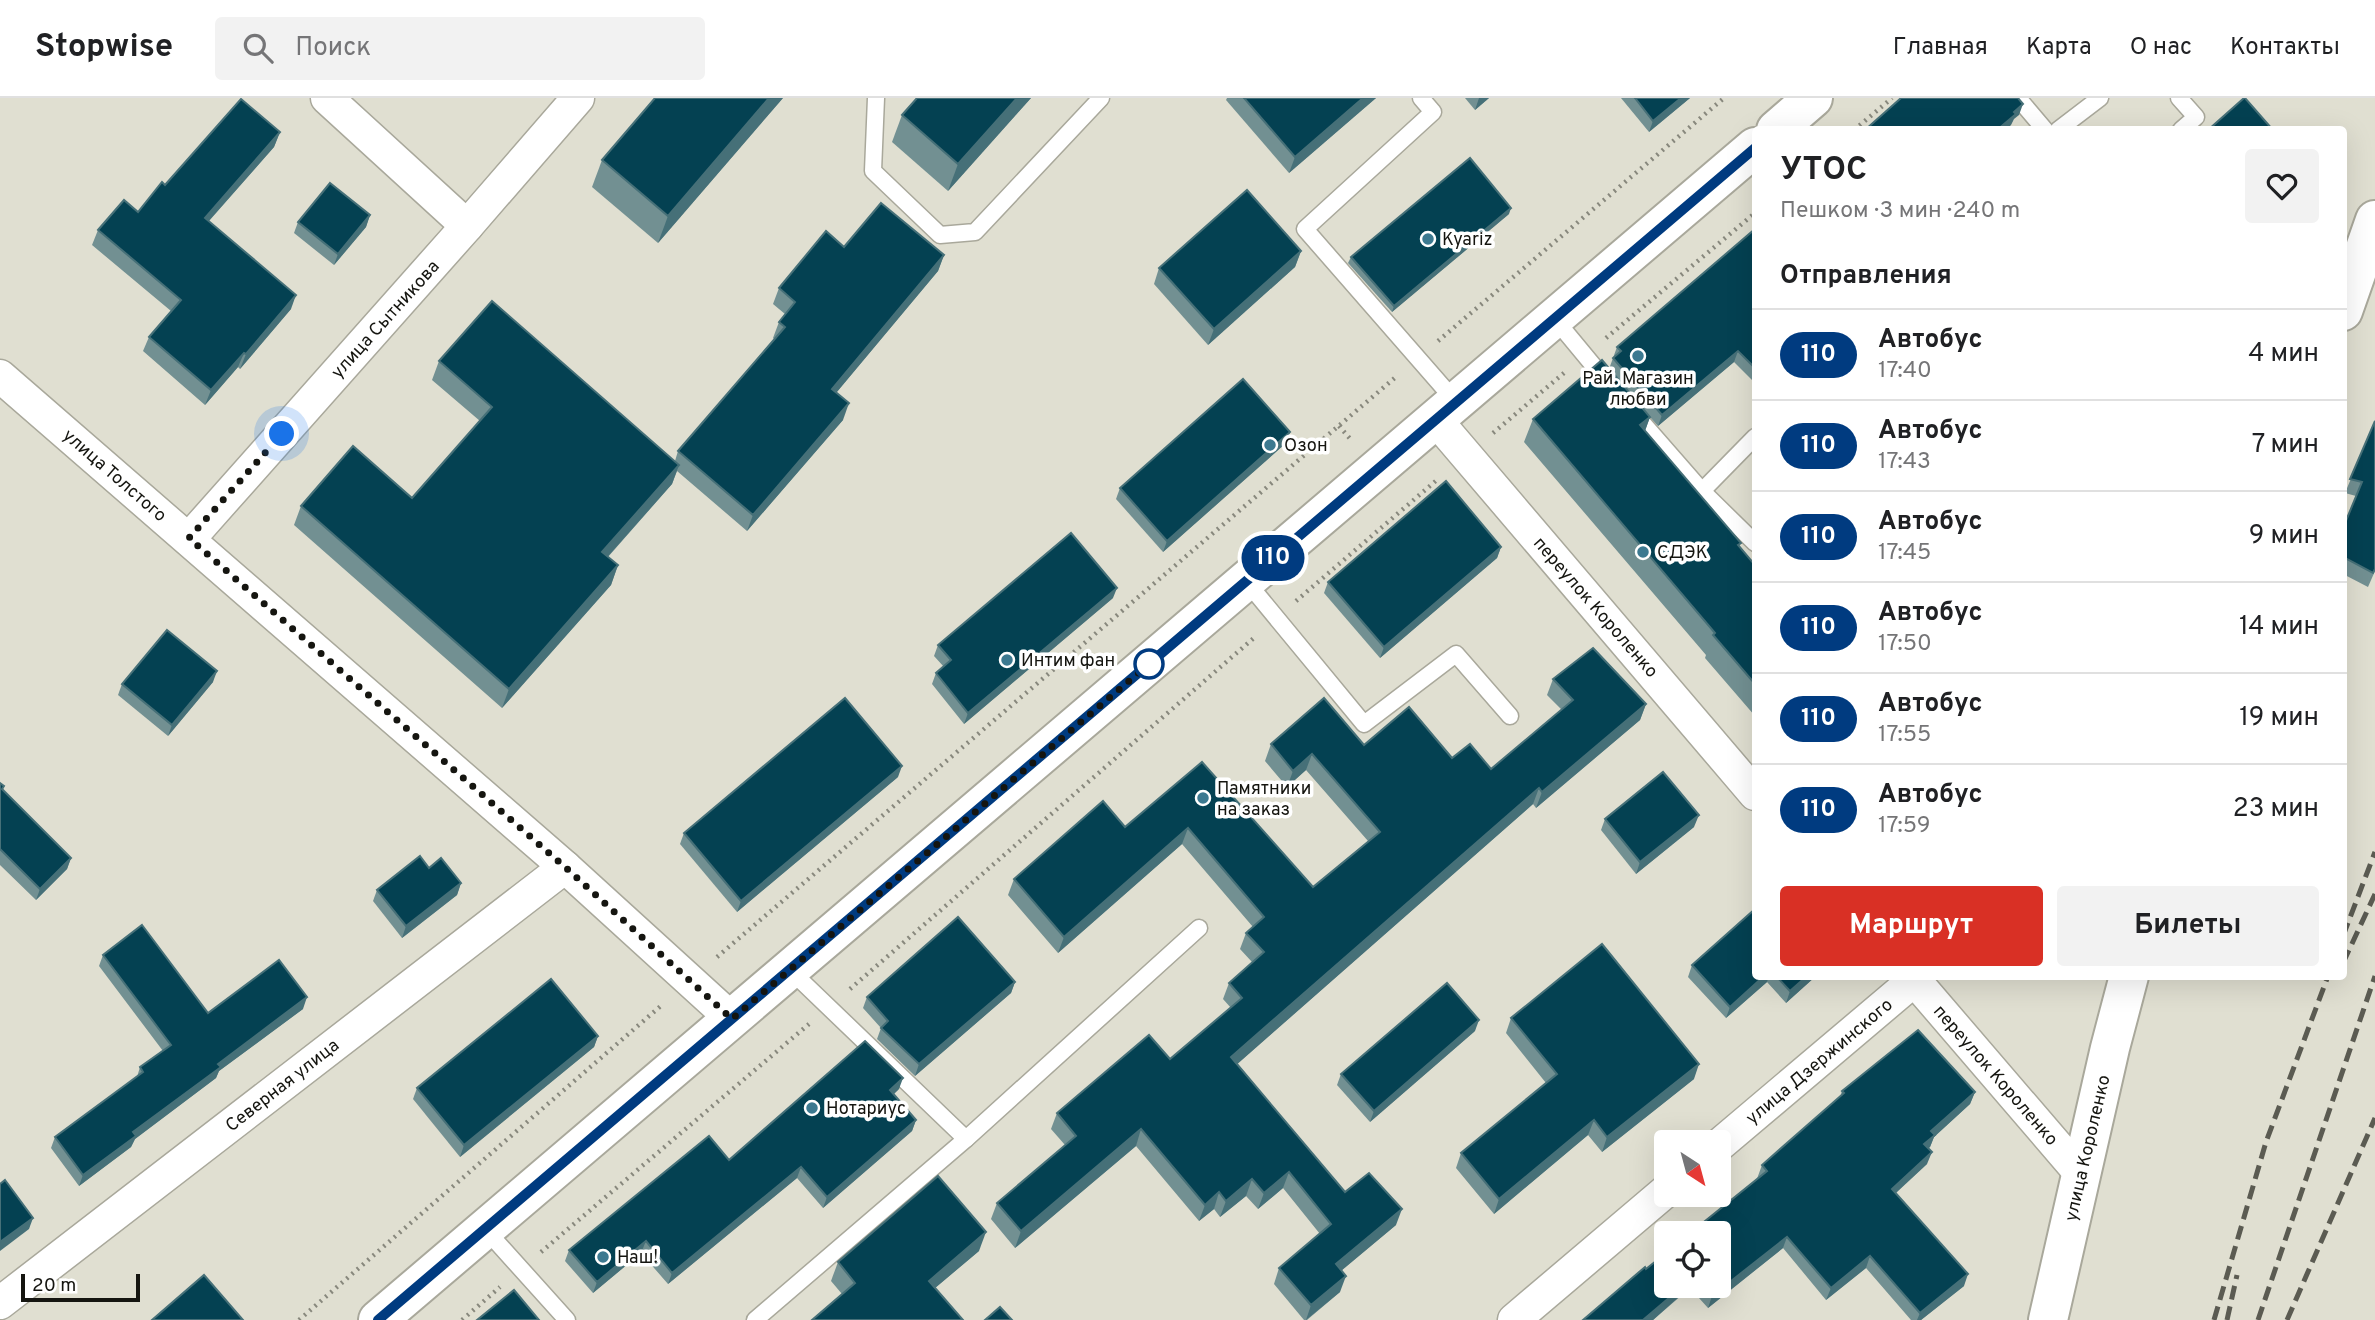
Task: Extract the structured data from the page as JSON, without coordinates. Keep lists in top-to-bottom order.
{
  "streets": {
    "main road": ["улица Короленко"],
    "street": [
      "улица Сытникова",
      "улица Толстого",
      "переулок Короленко",
      "улица Дзержинского",
      "Северная улица"
    ]
  },
  "crossings": [
    ["улица Сытникова", "улица Толстого"],
    ["улица Толстого", "Северная улица"],
    ["переулок Короленко", "улица Короленко"]
  ],
  "places": [
    "Kyariz",
    "Рай. Магазин любви",
    "Озон",
    "СДЭК",
    "Интим фан",
    "Памятники на заказ",
    "Нотариус",
    "Наш!"
  ],
  "lines": ["bus line 110"],
  "scale_bar": "20 m",
  "north": "bottom right",
  "page": {
    "header": "Stopwise",
    "search": "Поиск",
    "nav": [
      "Главная",
      "Карта",
      "О нас",
      "Контакты"
    ],
    "on_map": "110",
    "heading": [
      ["УТОС", "Пешком · 3 мин · 240 m"],
      "Отправления"
    ],
    "list": [
      {
        "mark": "110",
        "name": "Автобус",
        "note": "17:40",
        "value": "4 мин"
      },
      {
        "mark": "110",
        "name": "Автобус",
        "note": "17:43",
        "value": "7 мин"
      },
      {
        "mark": "110",
        "name": "Автобус",
        "note": "17:45",
        "value": "9 мин"
      },
      {
        "mark": "110",
        "name": "Автобус",
        "note": "17:50",
        "value": "14 мин"
      },
      {
        "mark": "110",
        "name": "Автобус",
        "note": "17:55",
        "value": "19 мин"
      },
      {
        "mark": "110",
        "name": "Автобус",
        "note": "17:59",
        "value": "23 мин"
      }
    ],
    "buttons": ["Маршрут", "Билеты"],
    "scale": "20 m"
  }
}
